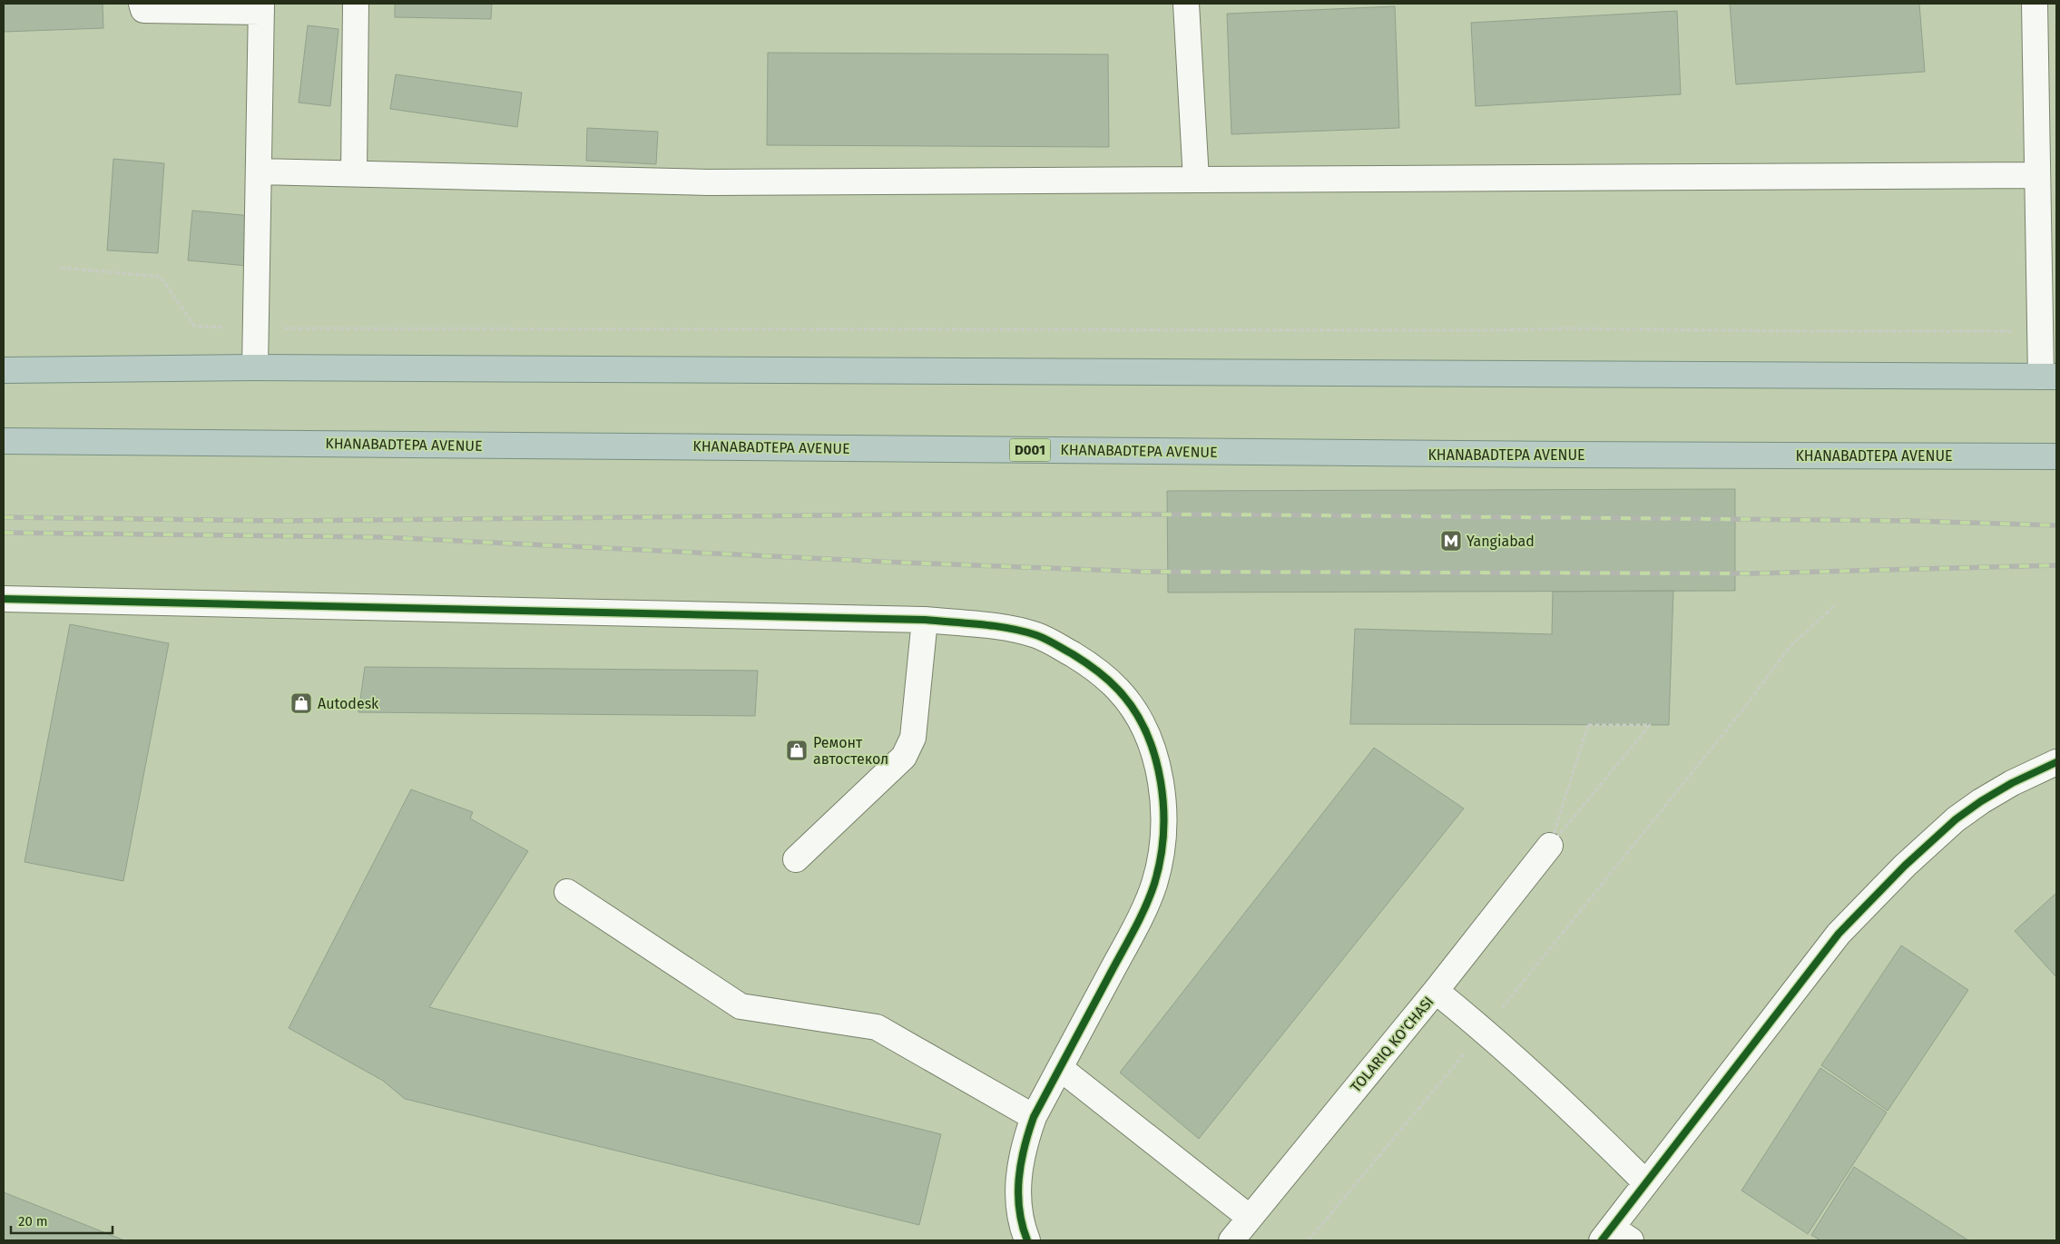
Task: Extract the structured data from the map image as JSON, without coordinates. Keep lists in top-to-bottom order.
{
  "streets": {
    "highway": ["KHANABADTEPA AVENUE", "D001"],
    "street": ["TOLARIQ KO'CHASI"]
  },
  "places": {
    "metro station": ["Yangiabad"],
    "shop": ["Autodesk", "Ремонт автостекол"]
  },
  "scale_bar": "20 m"
}
